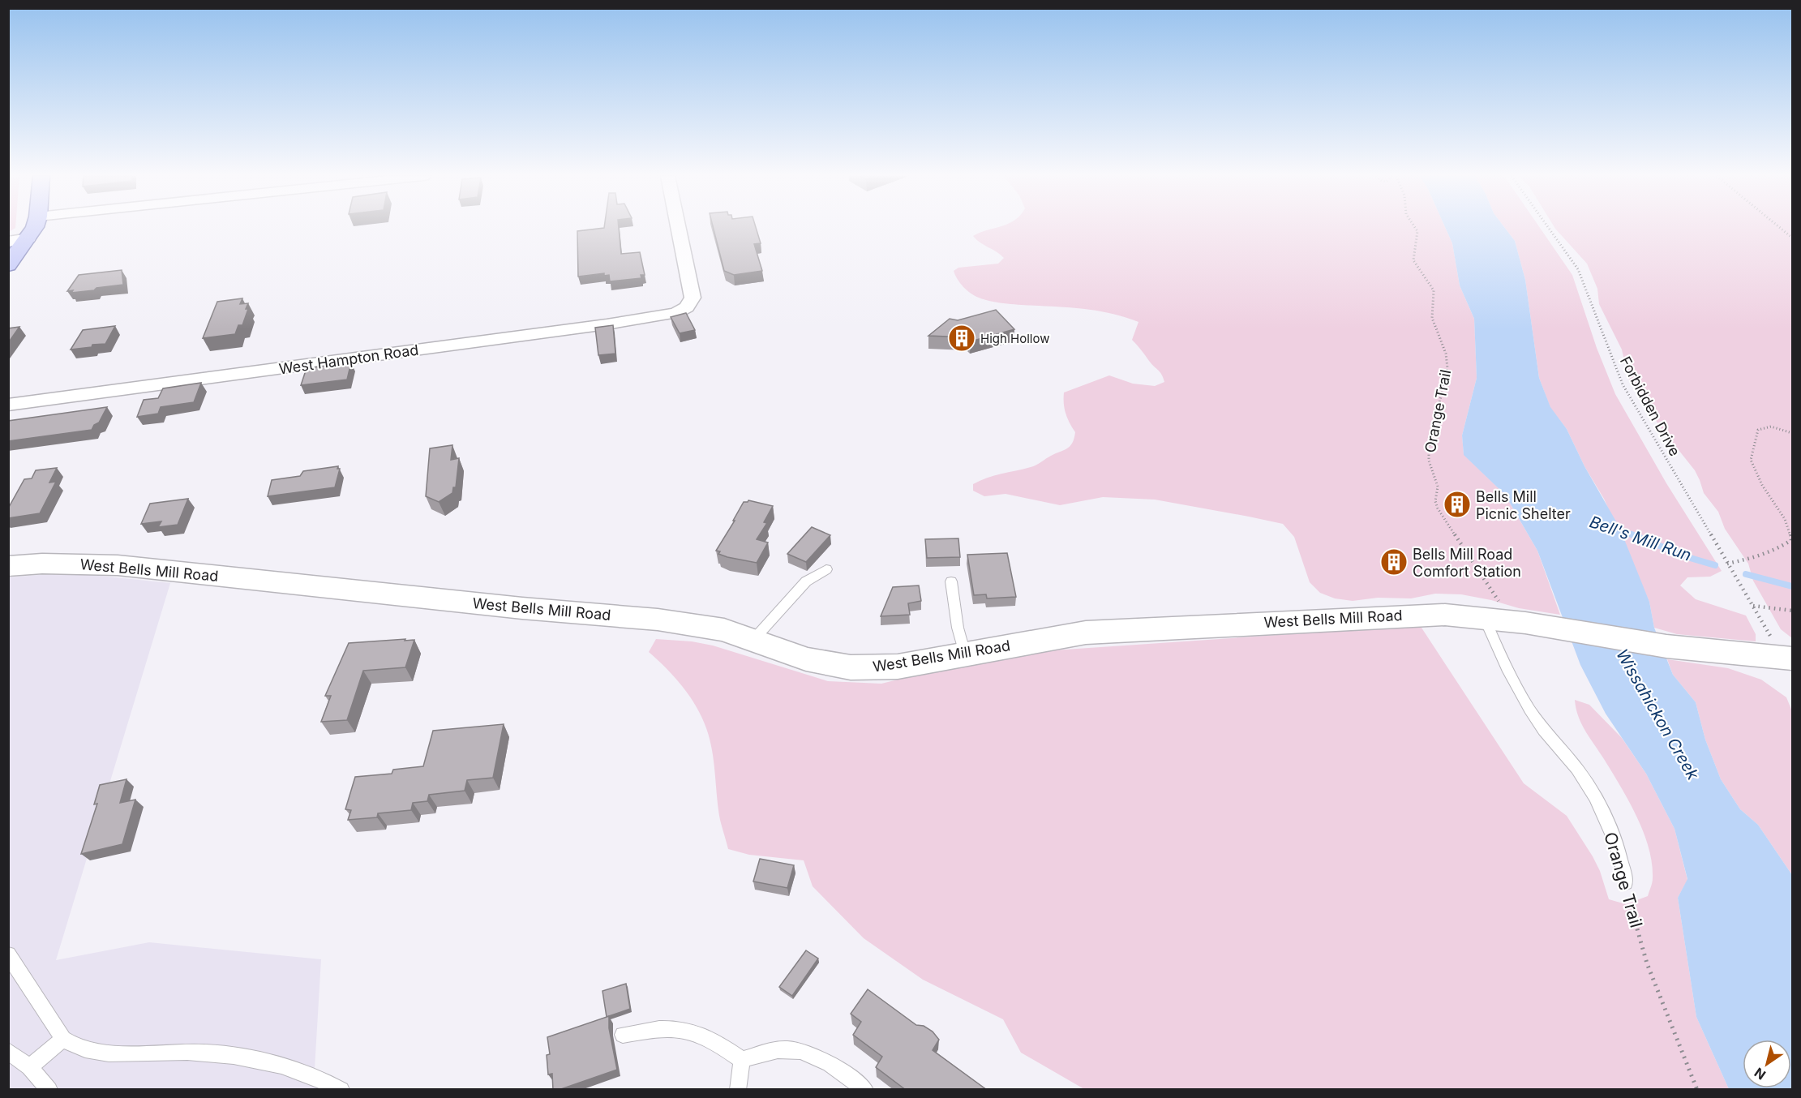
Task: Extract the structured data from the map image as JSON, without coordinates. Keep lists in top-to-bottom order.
{
  "streets": {
    "street": ["West Hampton Road", "West Bells Mill Road"],
    "lane": ["Orange Trail"],
    "path": ["Forbidden Drive"]
  },
  "crossings": [
    ["Orange Trail", "West Bells Mill Road"]
  ],
  "water": ["Bell's Mill Run", "Wissahickon Creek"],
  "places": {
    "building": ["High Hollow", "Bells Mill Picnic Shelter", "Bells Mill Road Comfort Station"]
  },
  "north": "bottom left"
}
